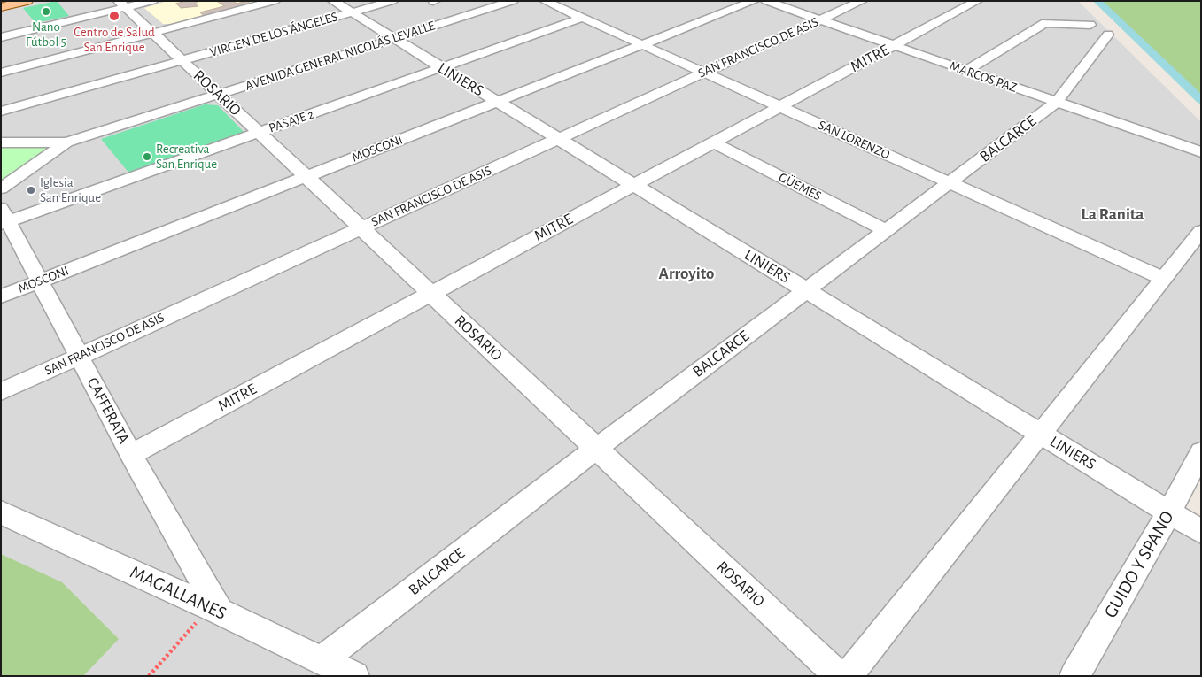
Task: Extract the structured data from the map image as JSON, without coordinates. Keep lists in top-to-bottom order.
{
  "streets": {
    "street": [
      "VIRGEN DE LOS ÁNGELES",
      "SAN FRANCISCO DE ASIS",
      "AVENIDA GENERAL NICOLÁS LEVALLE",
      "MITRE",
      "MARCOS PAZ",
      "LINIERS",
      "ROSARIO",
      "PASAJE 2",
      "BALCARCE",
      "SAN LORENZO",
      "MOSCONI",
      "GÜEMES",
      "CAFFERATA",
      "GUIDO Y SPANO",
      "MAGALLANES"
    ]
  },
  "crossings": [
    ["VIRGEN DE LOS ÁNGELES", "LINIERS"],
    ["VIRGEN DE LOS ÁNGELES", "ROSARIO"],
    ["SAN FRANCISCO DE ASIS", "MARCOS PAZ"],
    ["SAN FRANCISCO DE ASIS", "LINIERS"],
    ["SAN FRANCISCO DE ASIS", "ROSARIO"],
    ["SAN FRANCISCO DE ASIS", "SAN LORENZO"],
    ["SAN FRANCISCO DE ASIS", "CAFFERATA"],
    ["AVENIDA GENERAL NICOLÁS LEVALLE", "LINIERS"],
    ["AVENIDA GENERAL NICOLÁS LEVALLE", "ROSARIO"],
    ["MITRE", "MARCOS PAZ"],
    ["MITRE", "LINIERS"],
    ["MITRE", "ROSARIO"],
    ["MITRE", "SAN LORENZO"],
    ["MITRE", "GÜEMES"],
    ["MITRE", "CAFFERATA"],
    ["MARCOS PAZ", "BALCARCE"],
    ["LINIERS", "PASAJE 2"],
    ["LINIERS", "BALCARCE"],
    ["LINIERS", "MOSCONI"],
    ["LINIERS", "GUIDO Y SPANO"],
    ["ROSARIO", "PASAJE 2"],
    ["ROSARIO", "BALCARCE"],
    ["ROSARIO", "MOSCONI"],
    ["PASAJE 2", "SAN LORENZO"],
    ["PASAJE 2", "CAFFERATA"],
    ["BALCARCE", "SAN LORENZO"],
    ["BALCARCE", "GÜEMES"],
    ["BALCARCE", "MAGALLANES"],
    ["SAN LORENZO", "MOSCONI"],
    ["MOSCONI", "CAFFERATA"],
    ["CAFFERATA", "MAGALLANES"]
  ],
  "districts": ["La Ranita", "Arroyito"],
  "places": [
    "Nano Fútbol 5",
    "Centro de Salud San Enrique",
    "Recreativa San Enrique",
    "Iglesia San Enrique"
  ]
}
